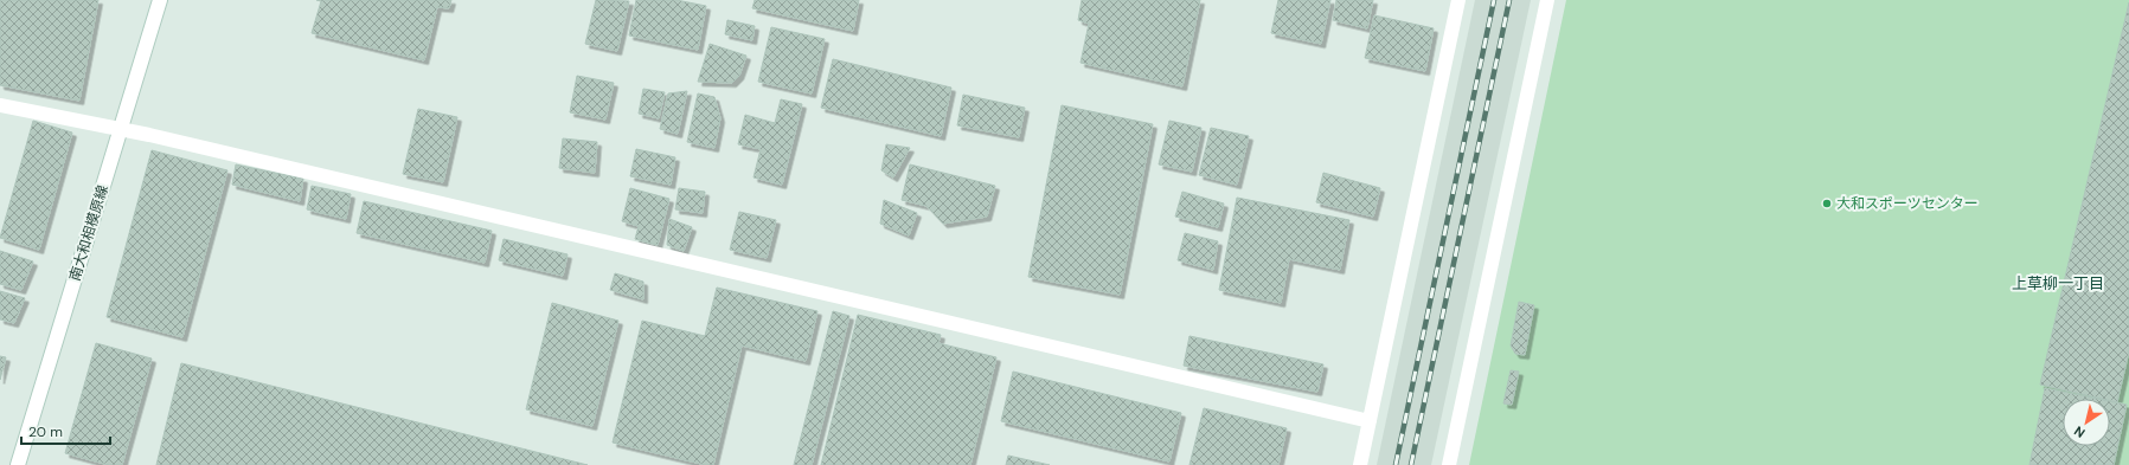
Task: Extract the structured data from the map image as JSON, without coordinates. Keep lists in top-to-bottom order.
{
  "streets": {
    "street": ["南大和相模原線"]
  },
  "districts": ["上草柳一丁目"],
  "places": ["大和スポーツセンター"],
  "scale_bar": "20 m",
  "north": "bottom left"
}
